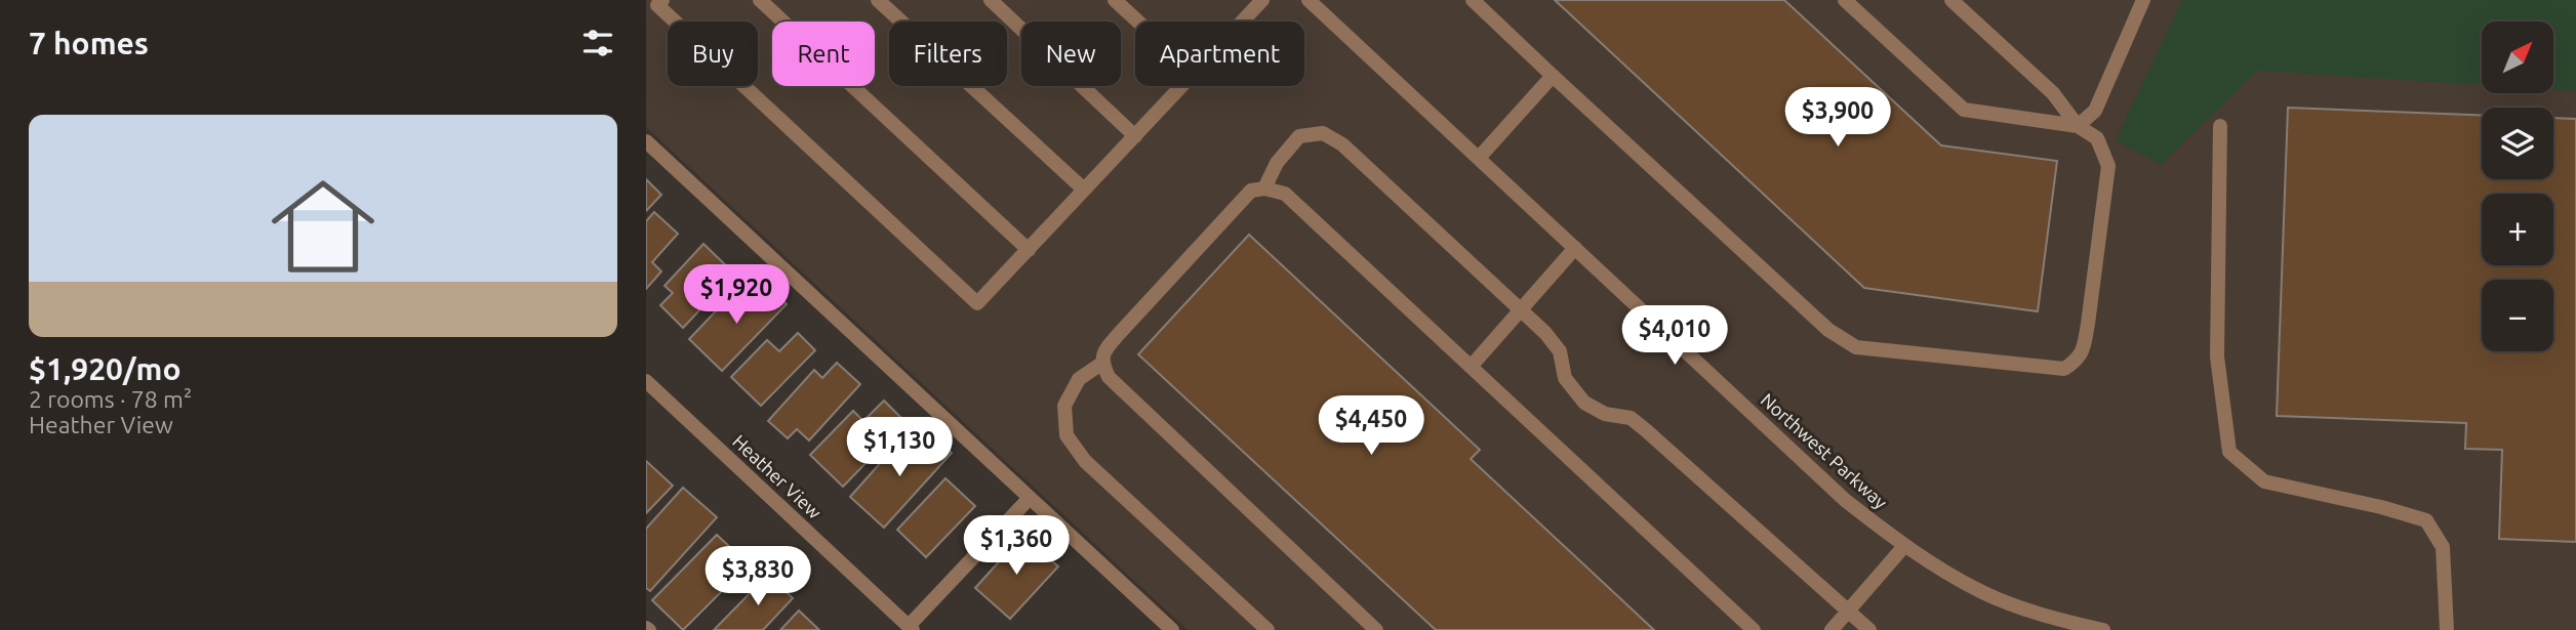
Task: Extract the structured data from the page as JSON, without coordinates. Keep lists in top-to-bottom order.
{
  "streets": {
    "street": ["Northwest Parkway", "Heather View"]
  },
  "north": "top right",
  "page": {
    "heading": "7 homes",
    "map_buttons": ["+", "−"],
    "chip": [
      "Buy",
      "Rent",
      "Filters",
      "New",
      "Apartment"
    ],
    "list": [
      {
        "name": "$1,920/mo",
        "note": "2 rooms · 78 m² · Heather View"
      }
    ],
    "price": [
      "$3,900",
      "$1,920",
      "$4,010",
      "$4,450",
      "$1,130",
      "$1,360",
      "$3,830"
    ]
  }
}
